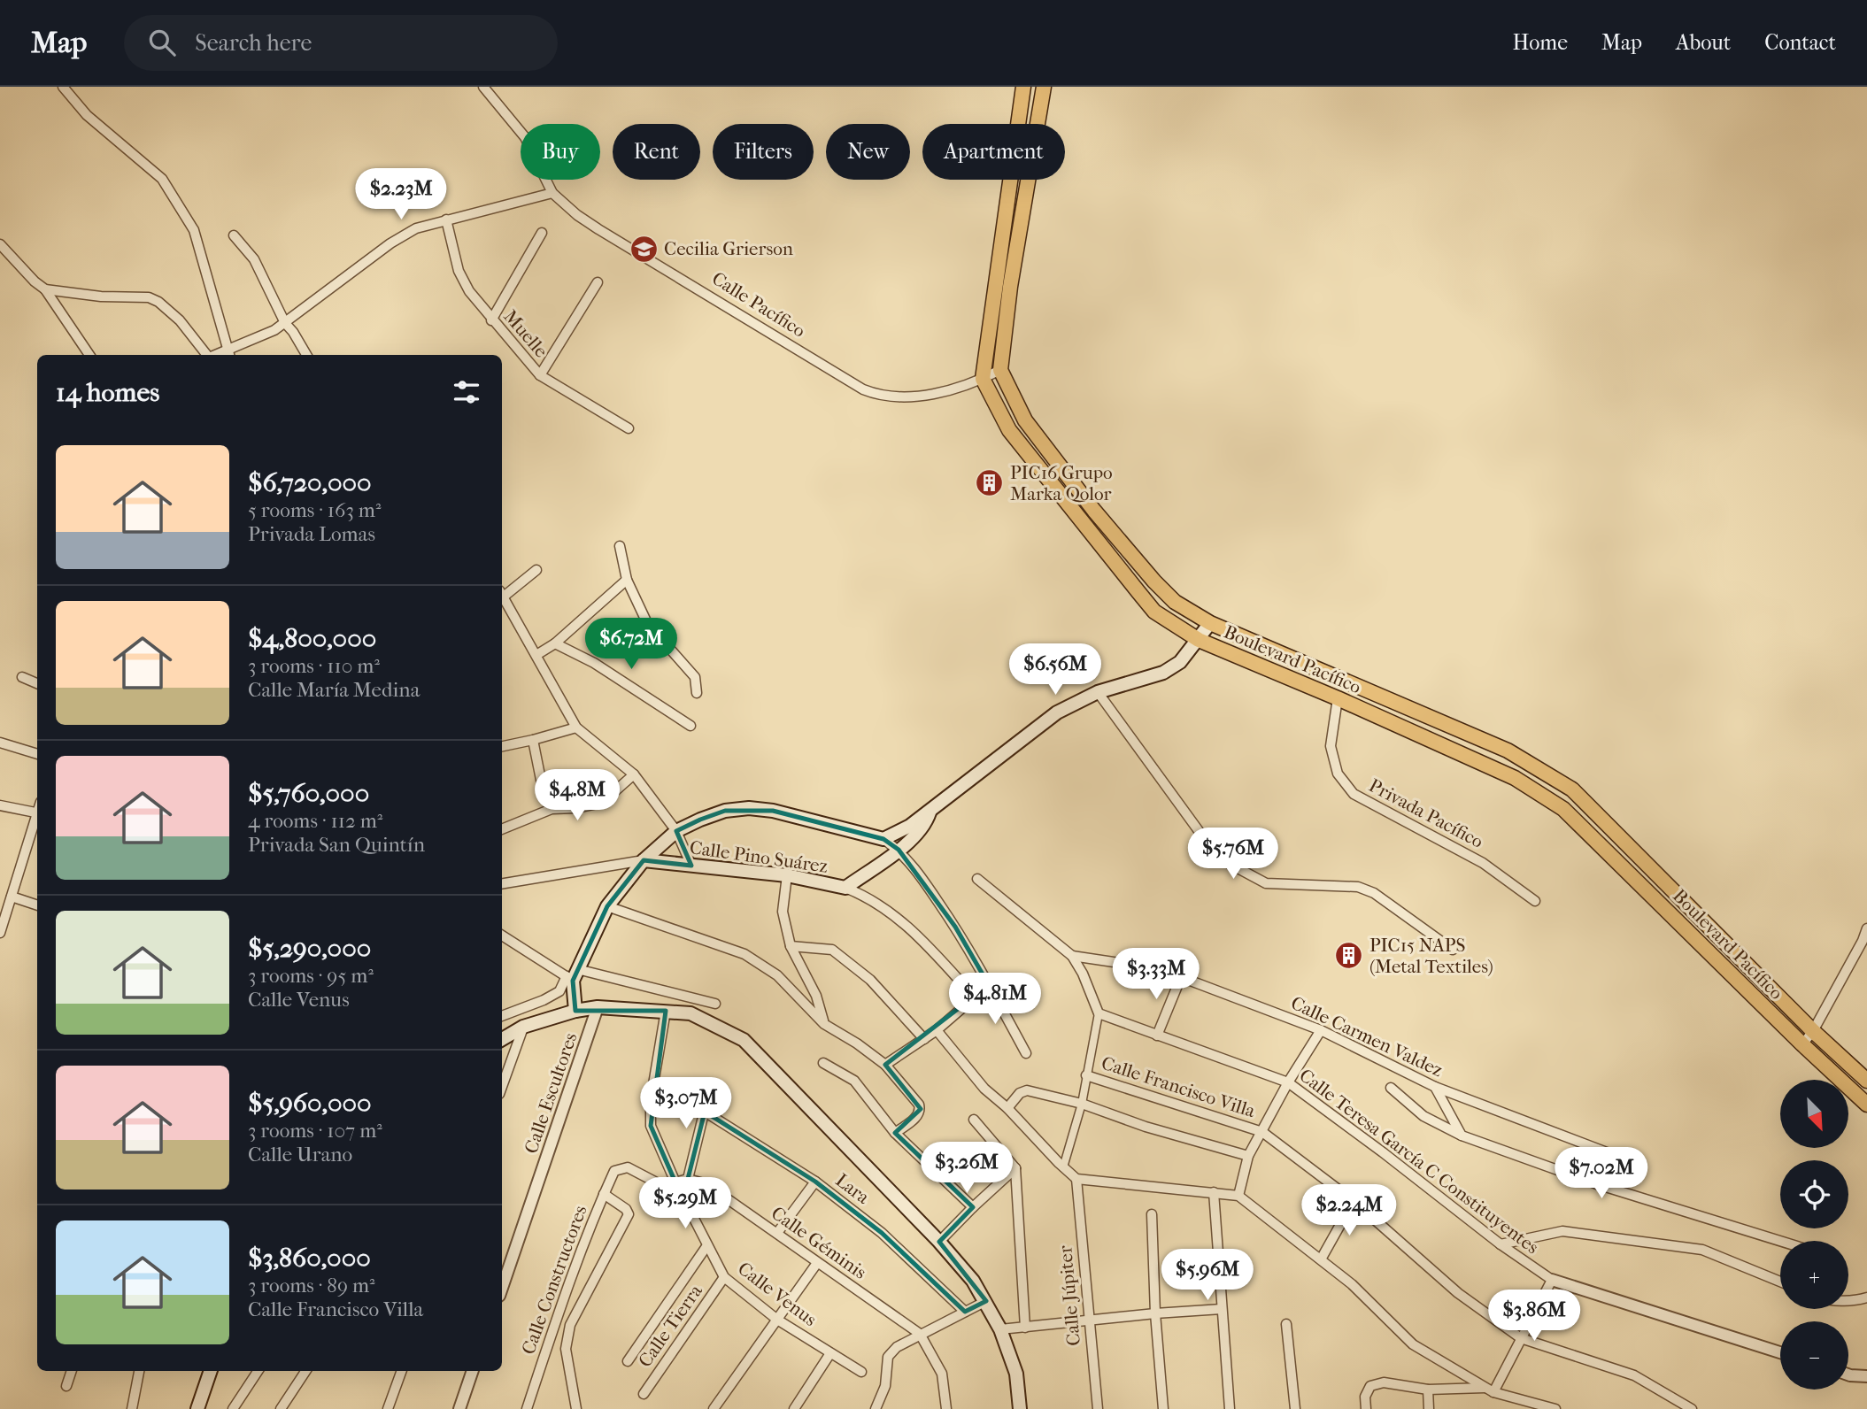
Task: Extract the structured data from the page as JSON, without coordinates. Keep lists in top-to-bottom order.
{
  "streets": {
    "main road": ["Boulevard Pacífico", "Calle Pino Suárez"],
    "street": [
      "Calle Pacífico",
      "Muelle",
      "Privada Pacífico",
      "Calle Carmen Valdez",
      "Calle Francisco Villa",
      "Calle Escultores",
      "Calle Teresa García C Constituyentes",
      "Lara",
      "Calle Géminis",
      "Calle Constructores",
      "Calle Venus",
      "Calle Júpiter",
      "Calle Tierra"
    ]
  },
  "crossings": [
    ["Calle Pacífico", "Boulevard Pacífico"],
    ["Boulevard Pacífico", "Privada Pacífico"],
    ["Calle Constructores", "Calle Venus"],
    ["Calle Venus", "Calle Tierra"]
  ],
  "places": {
    "school or university": ["Cecilia Grierson"],
    "building": ["PIC16 Grupo Marka Qolor", "PIC15 NAPS (Metal Textiles)"]
  },
  "north": "bottom right",
  "page": {
    "header": "Map",
    "search": "Search here",
    "nav": [
      "Home",
      "Map",
      "About",
      "Contact"
    ],
    "chip": [
      "Buy",
      "Rent",
      "Filters",
      "New",
      "Apartment"
    ],
    "price": [
      "$2.23M",
      "$6.72M",
      "$6.56M",
      "$4.8M",
      "$5.76M",
      "$3.33M",
      "$4.81M",
      "$3.07M",
      "$3.26M",
      "$7.02M",
      "$5.29M",
      "$2.24M",
      "$5.96M",
      "$3.86M"
    ],
    "heading": "14 homes",
    "list": [
      {
        "name": "$6,720,000",
        "note": "5 rooms · 163 m² · Privada Lomas"
      },
      {
        "name": "$4,800,000",
        "note": "3 rooms · 110 m² · Calle María Medina"
      },
      {
        "name": "$5,760,000",
        "note": "4 rooms · 112 m² · Privada San Quintín"
      },
      {
        "name": "$5,290,000",
        "note": "3 rooms · 95 m² · Calle Venus"
      },
      {
        "name": "$5,960,000",
        "note": "3 rooms · 107 m² · Calle Urano"
      },
      {
        "name": "$3,860,000",
        "note": "3 rooms · 89 m² · Calle Francisco Villa"
      }
    ],
    "map_buttons": ["+", "−"]
  }
}
